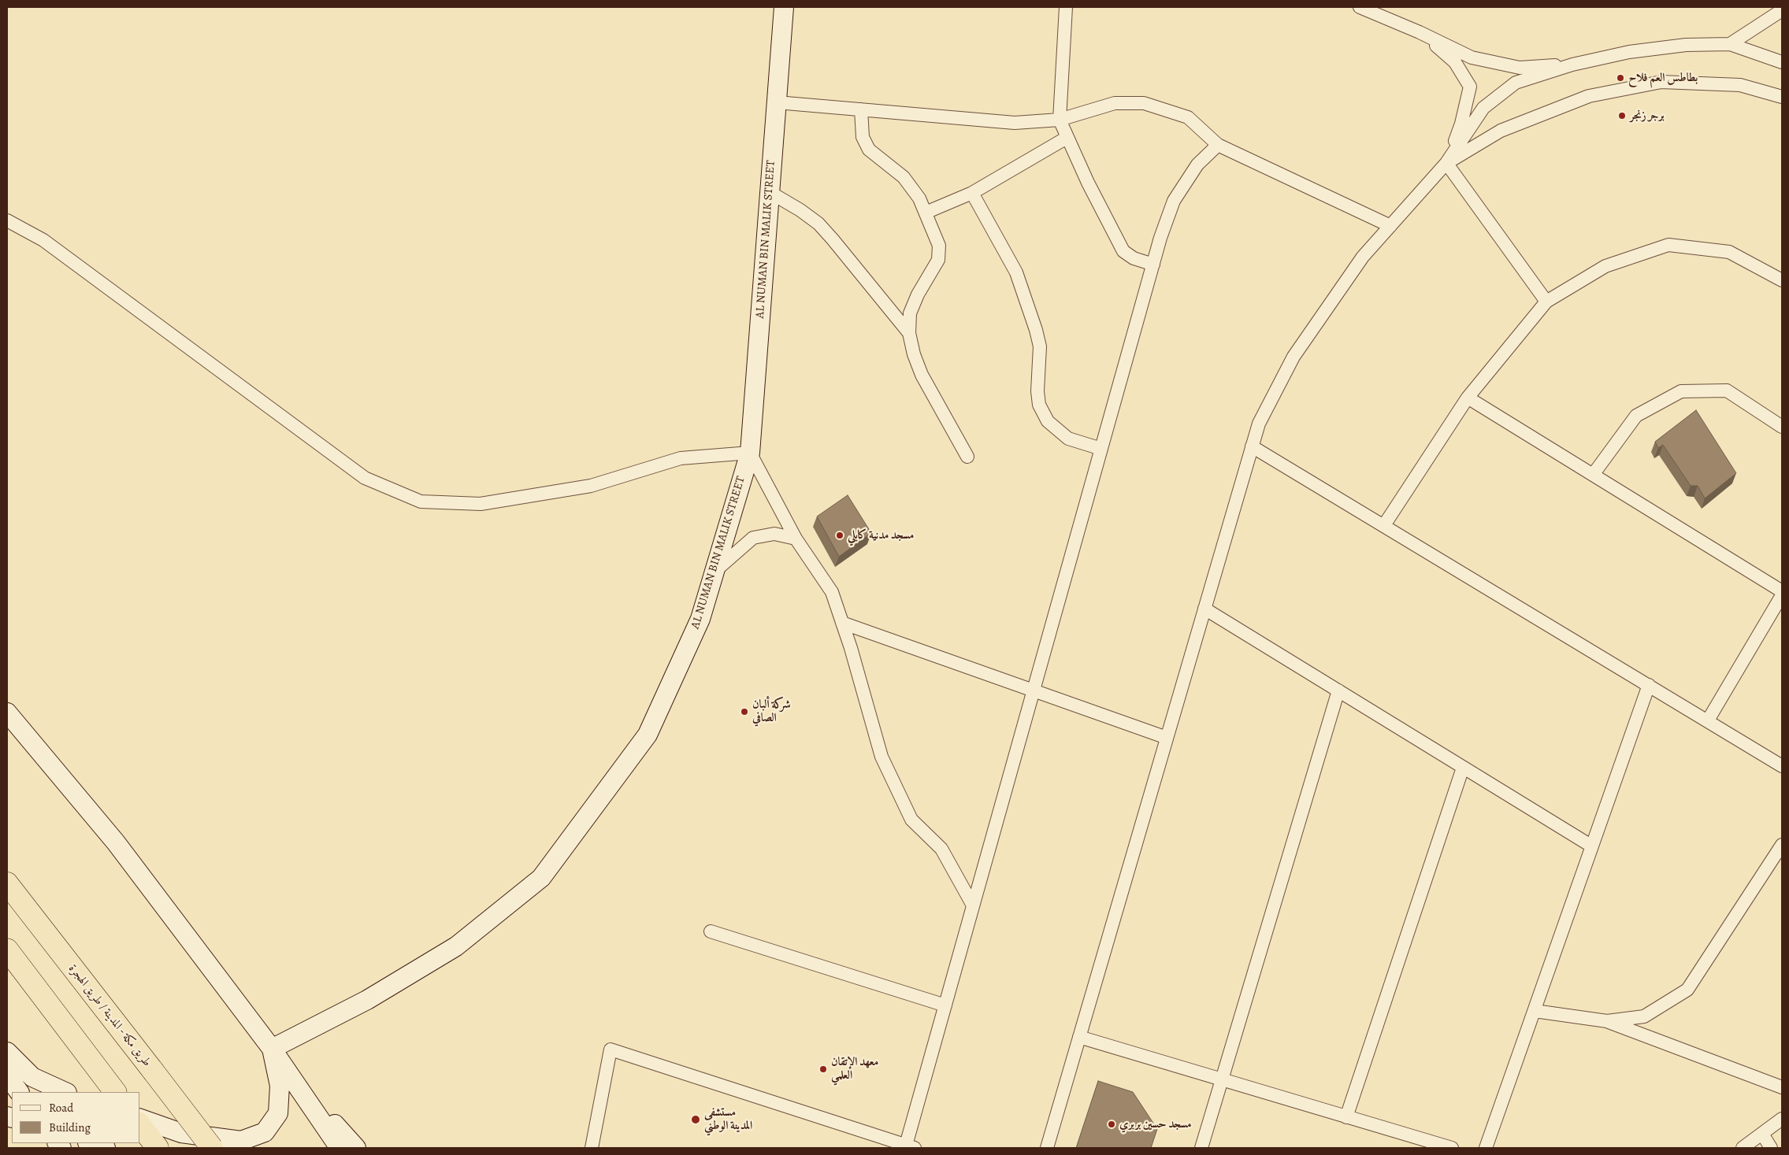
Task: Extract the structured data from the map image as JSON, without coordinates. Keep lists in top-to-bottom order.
{
  "streets": {
    "highway": ["طريق مكة - المدينة / طريق الهجرة"],
    "main road": ["AL NUMAN BIN MALIK STREET"]
  },
  "places": [
    "بطاطس العم فلاح",
    "برجر زنجر",
    "مسجد مدنية كابلي",
    "شركة ألبان الصافي",
    "معهد الإتقان العلمي",
    "مستشفى المدينة الوطني",
    "مسجد حسين بربري"
  ],
  "legend": ["Road", "Building"]
}
